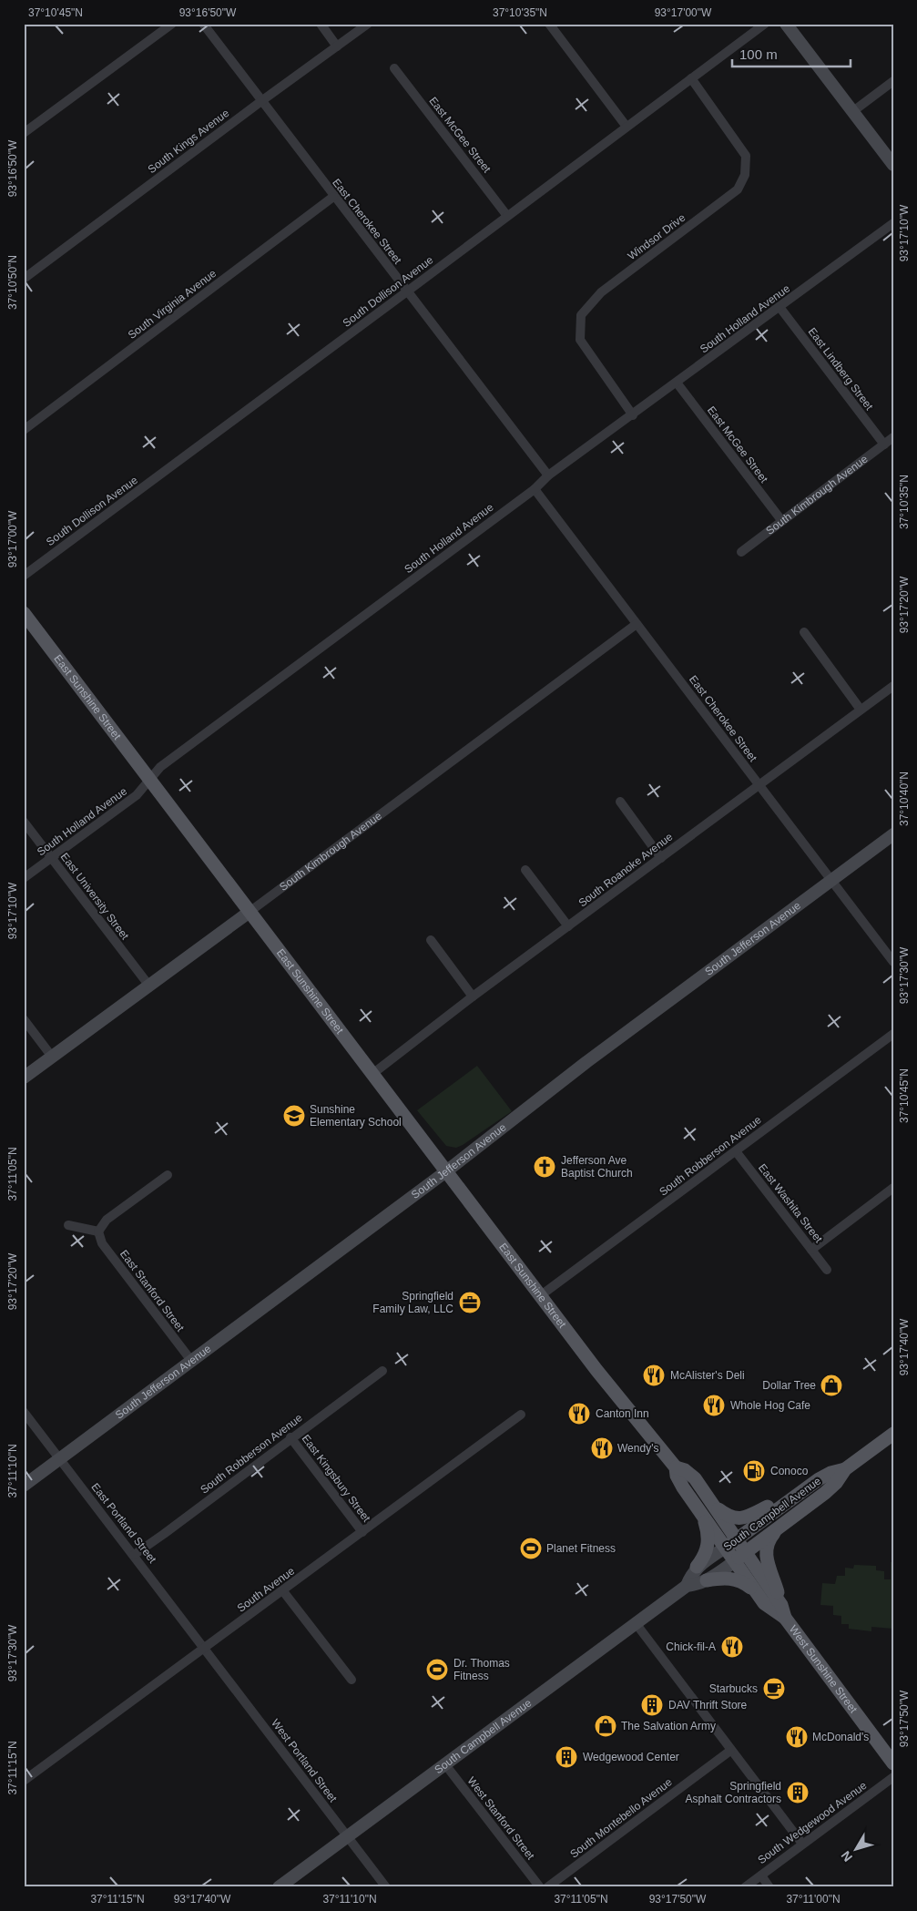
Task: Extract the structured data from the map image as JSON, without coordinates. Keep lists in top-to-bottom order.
{
  "streets": {
    "main road": [
      "South Kimbrough Avenue",
      "East Sunshine Street",
      "South Jefferson Avenue",
      "South Campbell Avenue",
      "West Sunshine Street"
    ],
    "street": [
      "East McGee Street",
      "South Kings Avenue",
      "East Cherokee Street",
      "Windsor Drive",
      "South Dollison Avenue",
      "South Virginia Avenue",
      "South Holland Avenue",
      "East Lindberg Street",
      "South Roanoke Avenue",
      "East University Street",
      "South Robberson Avenue",
      "East Washita Street",
      "East Stanford Street",
      "East Kingsbury Street",
      "East Portland Street",
      "South Avenue",
      "West Portland Street",
      "West Stanford Street",
      "South Montebello Avenue",
      "South Wedgewood Avenue"
    ]
  },
  "crossings": [
    ["East McGee Street", "South Dollison Avenue"],
    ["East McGee Street", "South Holland Avenue"],
    ["East McGee Street", "South Kimbrough Avenue"],
    ["South Kings Avenue", "East Cherokee Street"],
    ["East Cherokee Street", "South Dollison Avenue"],
    ["East Cherokee Street", "South Virginia Avenue"],
    ["East Cherokee Street", "South Holland Avenue"],
    ["East Cherokee Street", "South Kimbrough Avenue"],
    ["East Cherokee Street", "South Roanoke Avenue"],
    ["East Cherokee Street", "South Jefferson Avenue"],
    ["Windsor Drive", "South Dollison Avenue"],
    ["Windsor Drive", "South Holland Avenue"],
    ["South Holland Avenue", "East Lindberg Street"],
    ["South Holland Avenue", "East Sunshine Street"],
    ["South Holland Avenue", "East University Street"],
    ["East Lindberg Street", "South Kimbrough Avenue"],
    ["South Kimbrough Avenue", "East Sunshine Street"],
    ["South Kimbrough Avenue", "East University Street"],
    ["East Sunshine Street", "South Roanoke Avenue"],
    ["East Sunshine Street", "South Jefferson Avenue"],
    ["East Sunshine Street", "South Robberson Avenue"],
    ["East Sunshine Street", "West Sunshine Street"],
    ["South Jefferson Avenue", "East Stanford Street"],
    ["South Jefferson Avenue", "East Portland Street"],
    ["South Robberson Avenue", "East Washita Street"],
    ["South Robberson Avenue", "East Kingsbury Street"],
    ["South Robberson Avenue", "East Portland Street"],
    ["East Kingsbury Street", "South Avenue"],
    ["South Campbell Avenue", "West Sunshine Street"],
    ["South Campbell Avenue", "West Portland Street"],
    ["South Campbell Avenue", "West Stanford Street"],
    ["East Portland Street", "South Avenue"],
    ["East Portland Street", "West Portland Street"],
    ["South Avenue", "West Portland Street"]
  ],
  "places": {
    "school or university": ["Sunshine Elementary School"],
    "church": ["Jefferson Ave Baptist Church"],
    "office": ["Springfield Family Law, LLC"],
    "restaurant": [
      "McAlister's Deli",
      "Whole Hog Cafe",
      "Canton Inn",
      "Wendy's",
      "Chick-fil-A",
      "McDonald's"
    ],
    "shop": ["Dollar Tree", "The Salvation Army"],
    "fuel station": ["Conoco"],
    "sports": ["Planet Fitness", "Dr. Thomas Fitness"],
    "cafe": ["Starbucks"],
    "building": ["DAV Thrift Store", "Wedgewood Center", "Springfield Asphalt Contractors"]
  },
  "scale_bar": "100 m",
  "north": "bottom left",
  "coordinates": [
    "37°10'45\"N",
    "93°16'50\"W",
    "37°10'35\"N",
    "93°17'00\"W",
    "93°17'10\"W",
    "37°10'50\"N",
    "93°17'20\"W",
    "37°10'40\"N",
    "93°17'30\"W",
    "37°11'05\"N",
    "93°17'40\"W",
    "37°11'10\"N",
    "93°17'50\"W",
    "37°11'15\"N",
    "37°11'00\"N"
  ]
}
